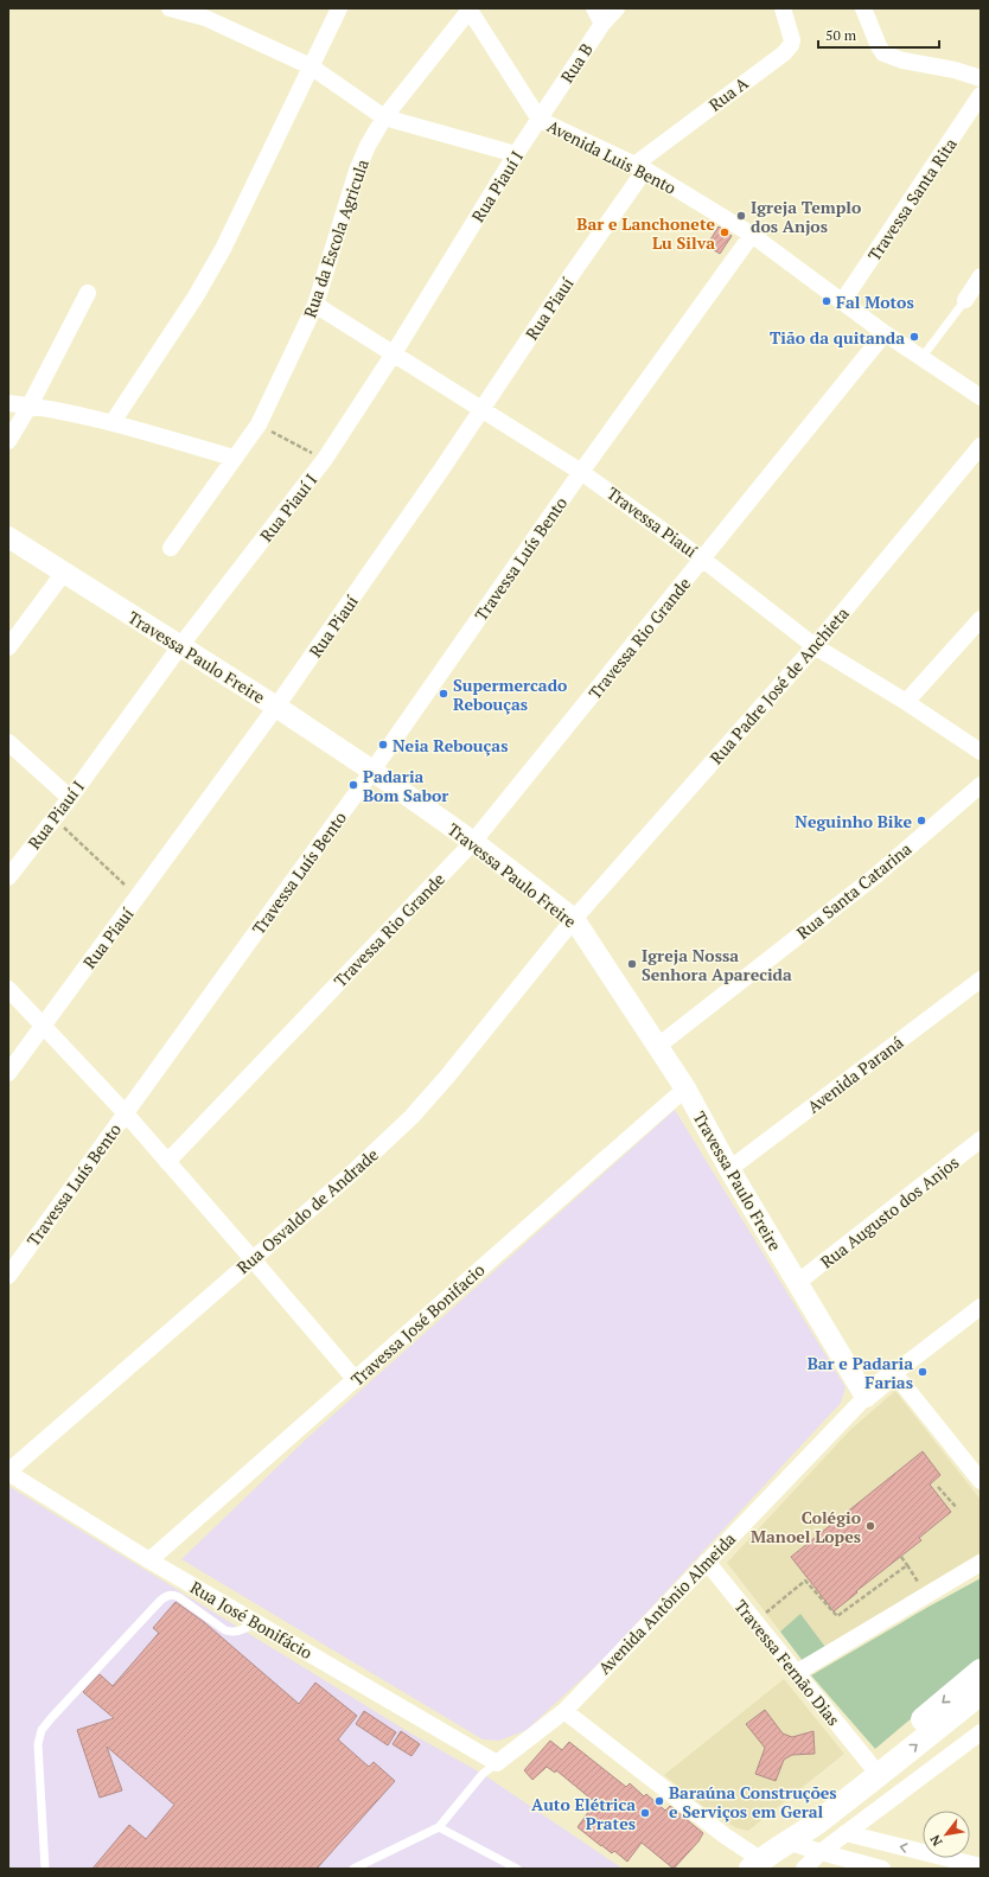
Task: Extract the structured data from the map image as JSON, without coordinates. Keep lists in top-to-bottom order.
{
  "streets": {
    "street": [
      "Rua B",
      "Rua A",
      "Avenida Luis Bento",
      "Rua Piauí I",
      "Travessa Santa Rita",
      "Rua da Escola Agricula",
      "Rua Piauí",
      "Travessa Piauí",
      "Travessa Luís Bento",
      "Travessa Rio Grande",
      "Travessa Paulo Freire",
      "Rua Padre José de Anchieta",
      "Rua Santa Catarina",
      "Avenida Paraná",
      "Rua Osvaldo de Andrade",
      "Rua Augusto dos Anjos",
      "Travessa José Bonifacio",
      "Avenida Antônio Almeida",
      "Rua José Bonifácio",
      "Travessa Fernão Dias"
    ]
  },
  "crossings": [
    ["Rua B", "Avenida Luis Bento"],
    ["Rua B", "Rua Piauí I"],
    ["Rua A", "Avenida Luis Bento"],
    ["Rua A", "Rua Piauí"],
    ["Avenida Luis Bento", "Rua Piauí I"],
    ["Avenida Luis Bento", "Travessa Santa Rita"],
    ["Avenida Luis Bento", "Rua da Escola Agricula"],
    ["Avenida Luis Bento", "Rua Piauí"],
    ["Avenida Luis Bento", "Travessa Luís Bento"],
    ["Avenida Luis Bento", "Travessa Rio Grande"],
    ["Rua Piauí I", "Travessa Piauí"],
    ["Rua Piauí I", "Travessa Paulo Freire"],
    ["Rua da Escola Agricula", "Travessa Piauí"],
    ["Rua Piauí", "Travessa Piauí"],
    ["Rua Piauí", "Travessa Paulo Freire"],
    ["Travessa Piauí", "Travessa Luís Bento"],
    ["Travessa Piauí", "Travessa Rio Grande"],
    ["Travessa Piauí", "Rua Padre José de Anchieta"],
    ["Travessa Luís Bento", "Travessa Paulo Freire"],
    ["Travessa Rio Grande", "Travessa Paulo Freire"],
    ["Travessa Paulo Freire", "Rua Padre José de Anchieta"],
    ["Travessa Paulo Freire", "Rua Santa Catarina"],
    ["Travessa Paulo Freire", "Avenida Paraná"],
    ["Travessa Paulo Freire", "Rua Osvaldo de Andrade"],
    ["Travessa Paulo Freire", "Rua Augusto dos Anjos"],
    ["Travessa Paulo Freire", "Travessa José Bonifacio"],
    ["Travessa Paulo Freire", "Avenida Antônio Almeida"],
    ["Rua Padre José de Anchieta", "Rua Osvaldo de Andrade"],
    ["Rua Osvaldo de Andrade", "Rua José Bonifácio"],
    ["Travessa José Bonifacio", "Rua José Bonifácio"],
    ["Avenida Antônio Almeida", "Rua José Bonifácio"],
    ["Avenida Antônio Almeida", "Travessa Fernão Dias"]
  ],
  "places": [
    "Igreja Templo dos Anjos",
    "Bar e Lanchonete Lu Silva",
    "Fal Motos",
    "Tião da quitanda",
    "Supermercado Rebouças",
    "Neia Rebouças",
    "Padaria Bom Sabor",
    "Neguinho Bike",
    "Igreja Nossa Senhora Aparecida",
    "Bar e Padaria Farias",
    "Colégio Manoel Lopes",
    "Baraúna Construções e Serviços em Geral",
    "Auto Elétrica Prates"
  ],
  "scale_bar": "50 m",
  "north": "bottom left"
}
